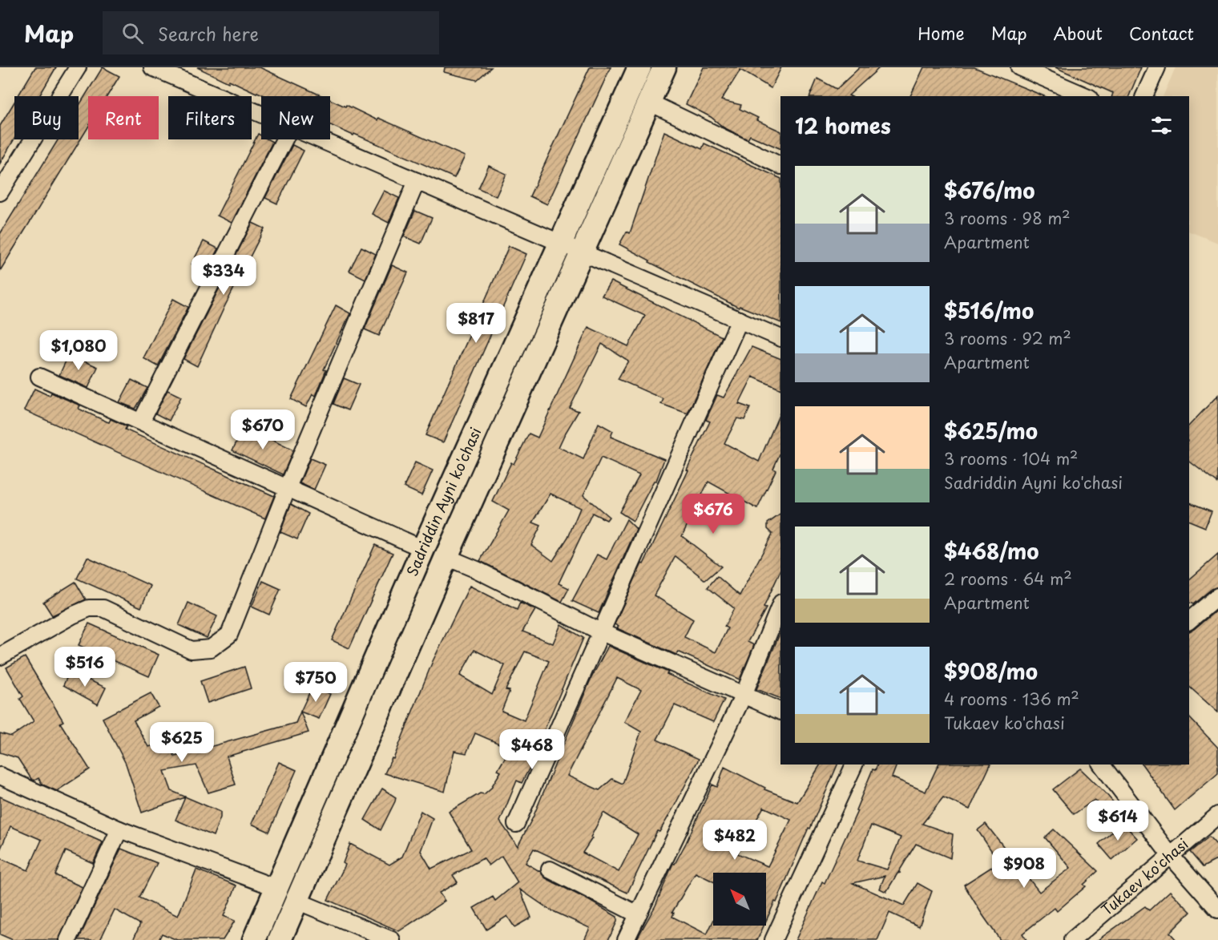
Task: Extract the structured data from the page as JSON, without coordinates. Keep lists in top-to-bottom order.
{
  "streets": {
    "main road": ["Sadriddin Ayni ko'chasi"],
    "street": ["Tukaev ko'chasi"]
  },
  "north": "top left",
  "page": {
    "header": "Map",
    "search": "Search here",
    "nav": [
      "Home",
      "Map",
      "About",
      "Contact"
    ],
    "chip": [
      "Buy",
      "Rent",
      "Filters",
      "New"
    ],
    "heading": "12 homes",
    "list": [
      {
        "name": "$676/mo",
        "note": "3 rooms · 98 m² · Apartment"
      },
      {
        "name": "$516/mo",
        "note": "3 rooms · 92 m² · Apartment"
      },
      {
        "name": "$625/mo",
        "note": "3 rooms · 104 m² · Sadriddin Ayni ko'chasi"
      },
      {
        "name": "$468/mo",
        "note": "2 rooms · 64 m² · Apartment"
      },
      {
        "name": "$908/mo",
        "note": "4 rooms · 136 m² · Tukaev ko'chasi"
      }
    ],
    "price": [
      "$334",
      "$817",
      "$1,080",
      "$670",
      "$676",
      "$516",
      "$750",
      "$625",
      "$468",
      "$614",
      "$482",
      "$908"
    ]
  }
}
